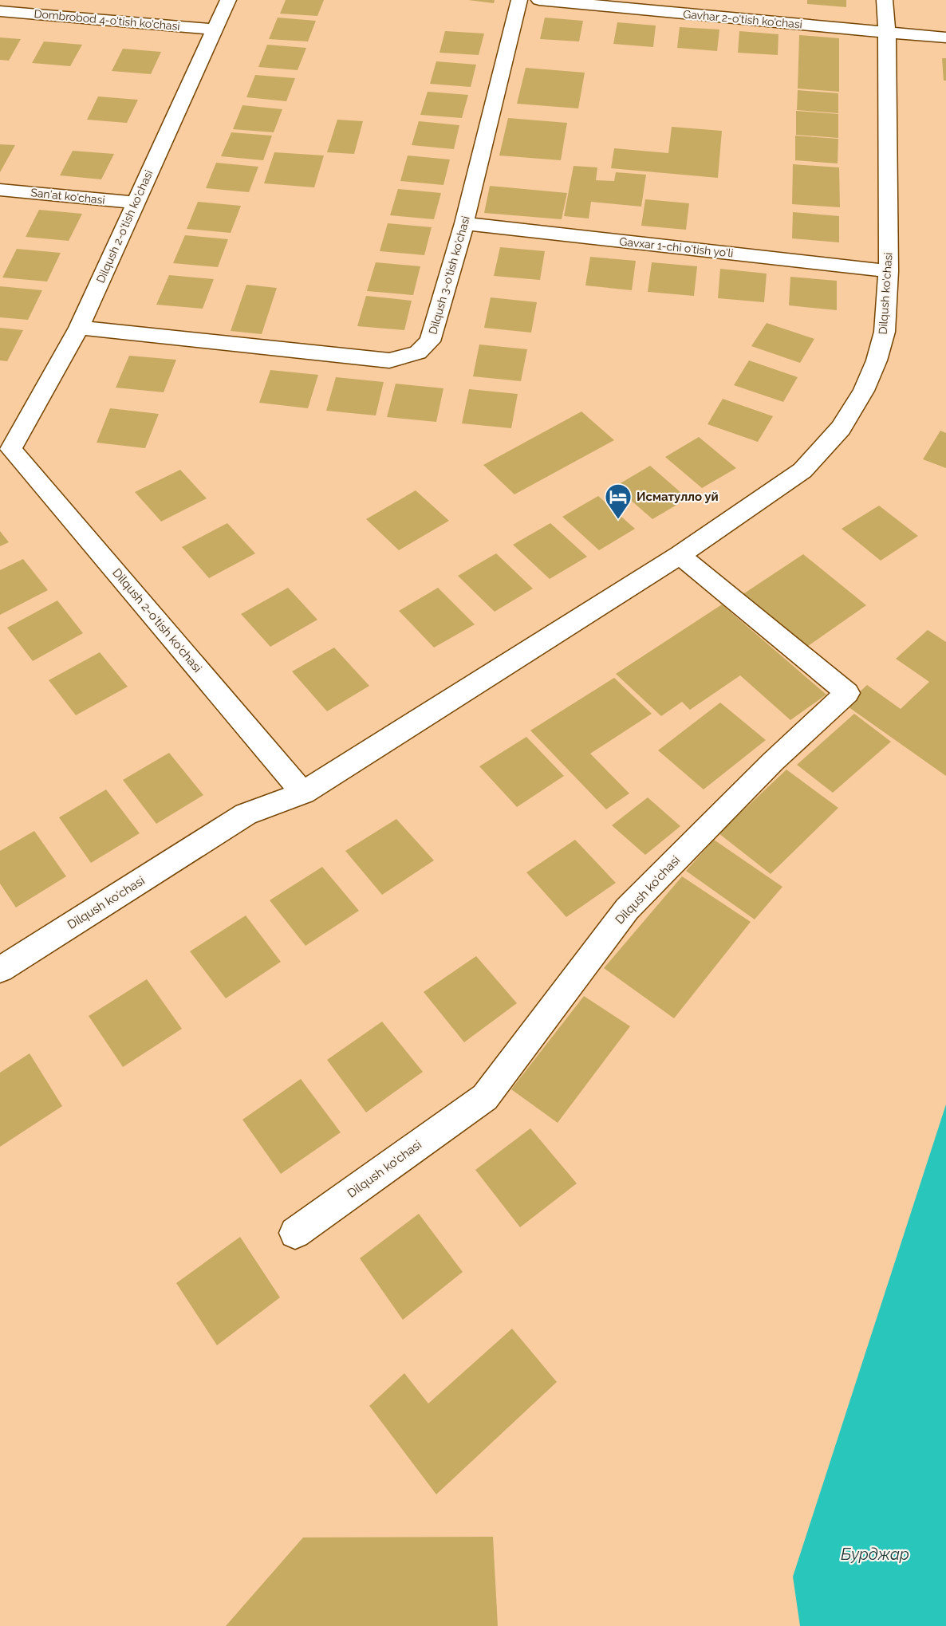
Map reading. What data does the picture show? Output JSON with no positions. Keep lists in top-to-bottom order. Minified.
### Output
{"streets":{"street":["Gavhar 2-o'tish ko'chasi","Dombrobod 4-o'tish ko'chasi","San'at ko'chasi","Dilqush 2-o'tish ko'chasi","Gavxar 1-chi o'tish yo'li","Dilqush 3-o'tish ko'chasi","Dilqush ko'chasi"]},"crossings":[["Gavhar 2-o'tish ko'chasi","Dilqush ko'chasi"],["Dombrobod 4-o'tish ko'chasi","Dilqush 2-o'tish ko'chasi"],["San'at ko'chasi","Dilqush 2-o'tish ko'chasi"],["Dilqush 2-o'tish ko'chasi","Dilqush 3-o'tish ko'chasi"],["Dilqush 2-o'tish ko'chasi","Dilqush ko'chasi"],["Gavxar 1-chi o'tish yo'li","Dilqush 3-o'tish ko'chasi"],["Gavxar 1-chi o'tish yo'li","Dilqush ko'chasi"]],"water":["Бурджар"],"places":{"hotel":["Исматулло уй"]}}
